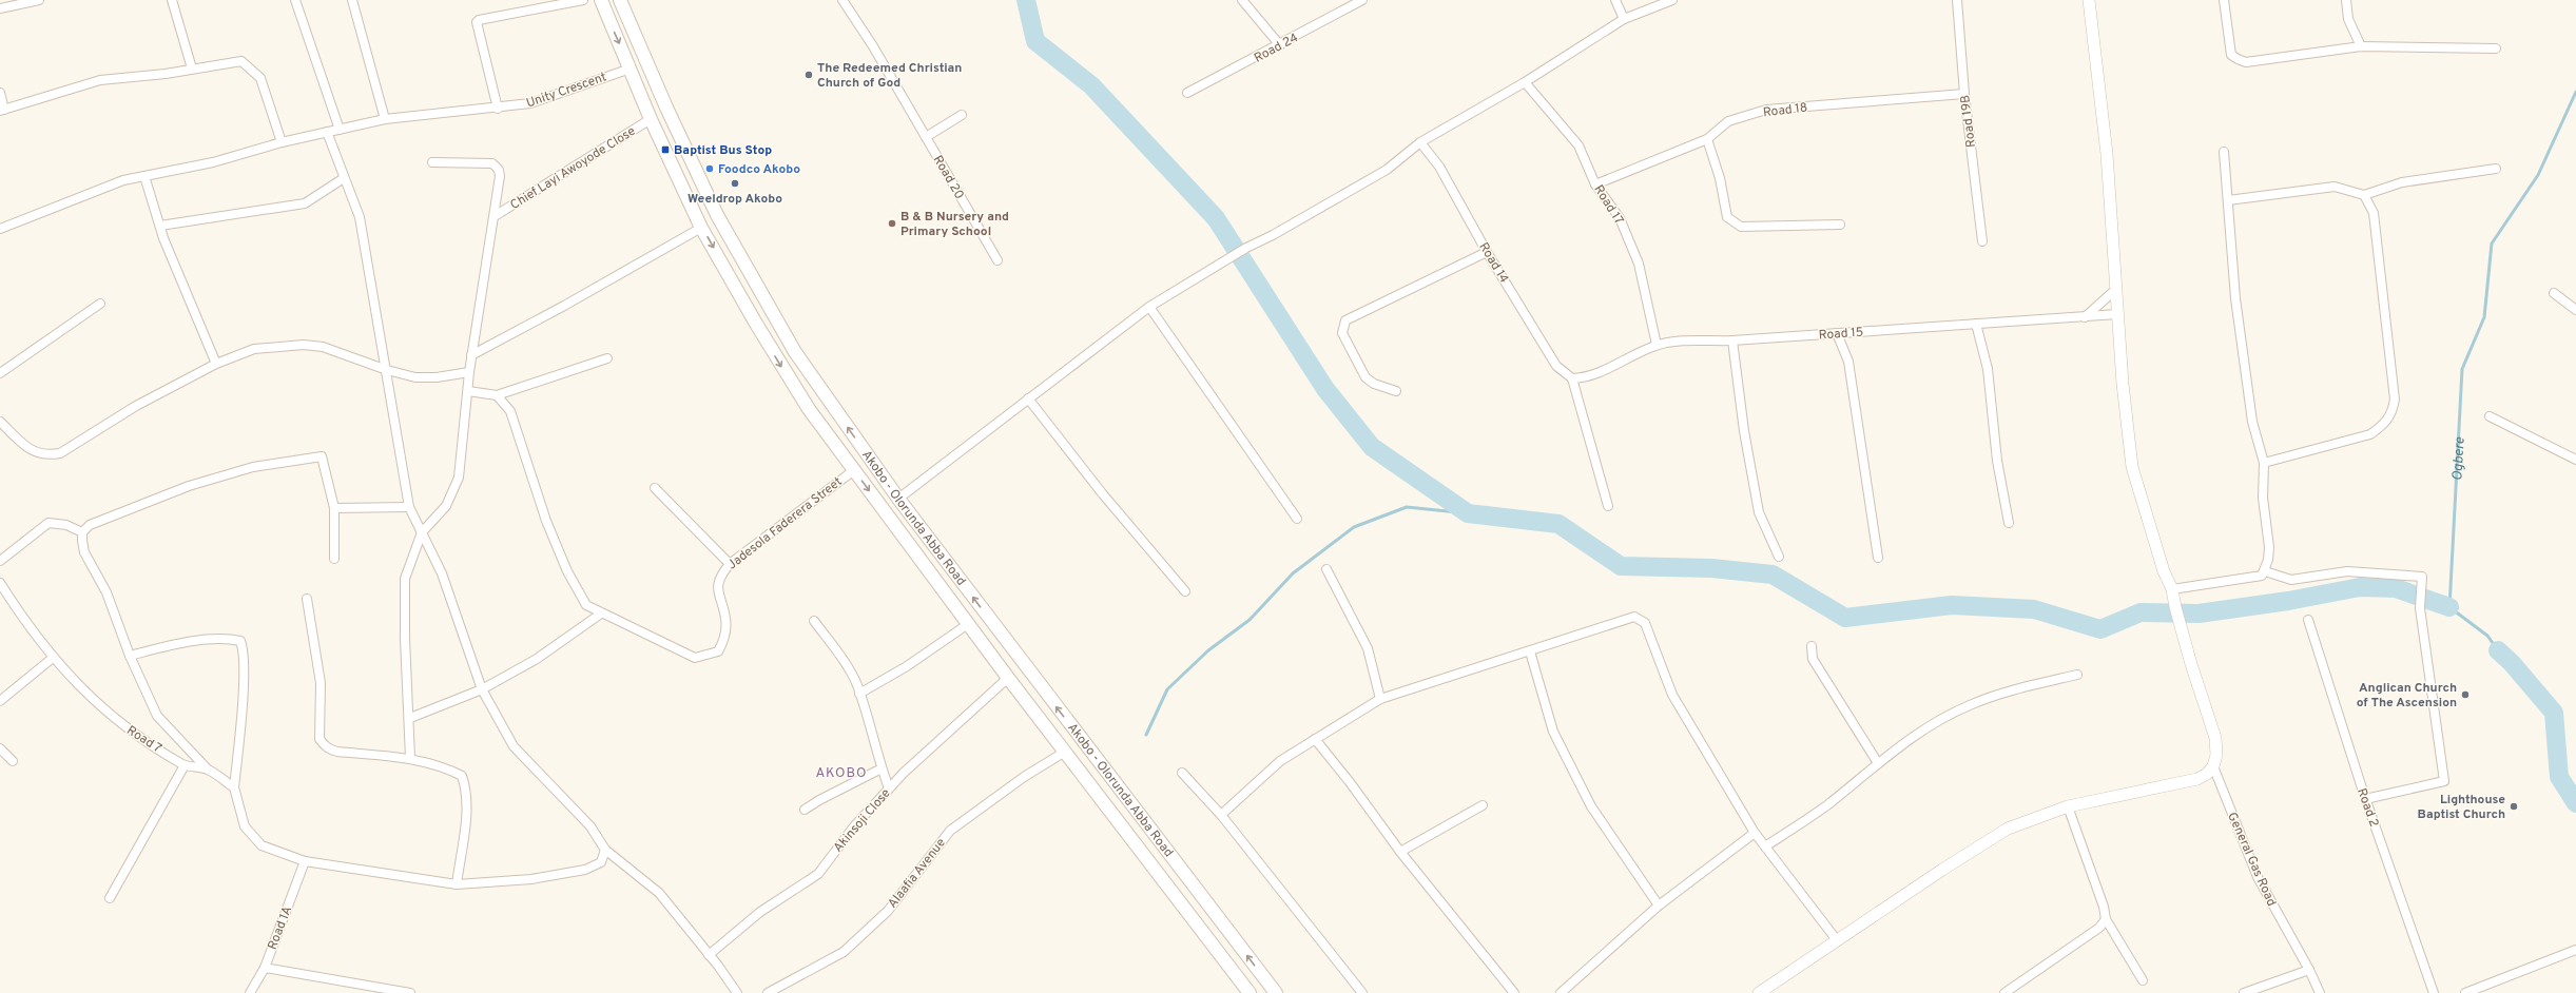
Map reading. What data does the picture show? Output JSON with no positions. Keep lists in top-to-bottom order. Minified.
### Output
{"streets":{"main road":["Akobo - Olorunda Abba Road"],"street":["Road 24","Unity Crescent","Road 18","Road 19B","Chief Layi Awoyode Close","Road 20","Road 17","Road 14","Road 15","Jadesola Faderera Street","Road 7","Road 2","Akinsoji Close","General Gas Road","Alaafia Avenue","Road 1A"]},"crossings":[["Unity Crescent","Akobo - Olorunda Abba Road"],["Road 18","Road 19B"],["Road 18","Road 17"],["Chief Layi Awoyode Close","Akobo - Olorunda Abba Road"],["Road 17","Road 15"],["Road 14","Road 15"],["Akobo - Olorunda Abba Road","Jadesola Faderera Street"],["Akobo - Olorunda Abba Road","Akinsoji Close"],["Akobo - Olorunda Abba Road","Alaafia Avenue"]],"districts":["AKOBO"],"water":["Ogbere"],"places":{"other":["The Redeemed Christian Church of God","Foodco Akobo","Weeldrop Akobo","B & B Nursery and Primary School","Anglican Church of The Ascension","Lighthouse Baptist Church"],"transit":["Baptist Bus Stop"]}}
